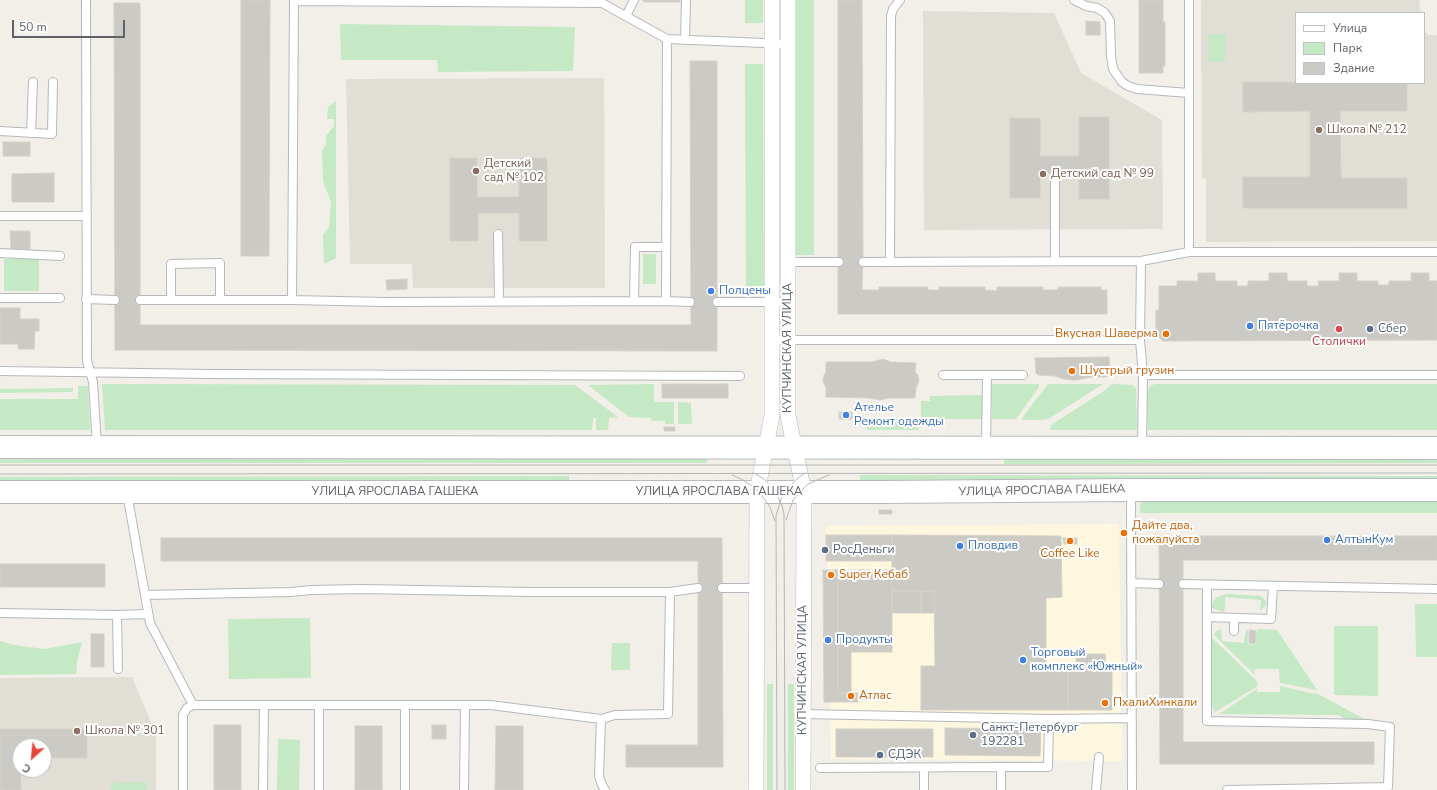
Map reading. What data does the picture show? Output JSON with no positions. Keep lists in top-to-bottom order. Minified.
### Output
{"streets":{"street":["КУПЧИНСКАЯ УЛИЦА","УЛИЦА ЯРОСЛАВА ГАШЕКА"]},"crossings":[["КУПЧИНСКАЯ УЛИЦА","УЛИЦА ЯРОСЛАВА ГАШЕКА"]],"places":["Школа № 212","Детский сад № 102","Детский сад № 99","Полцены","Пятёрочка","Столички","Сбер","Вкусная Шаверма","Шустрый грузин","Ателье Ремонт одежды","Дайте два, пожалуйста","АлтынКум","Coffee Like","Пловдив","РосДеньги","Super Кебаб","Продукты","Торговый комплекс «Южный»","Атлас","ПхалиХинкали","Школа № 301","Санкт-Петербург 192281","СДЭК"],"legend":["Улица","Парк","Здание"],"scale_bar":"50 m","north":"bottom left"}
